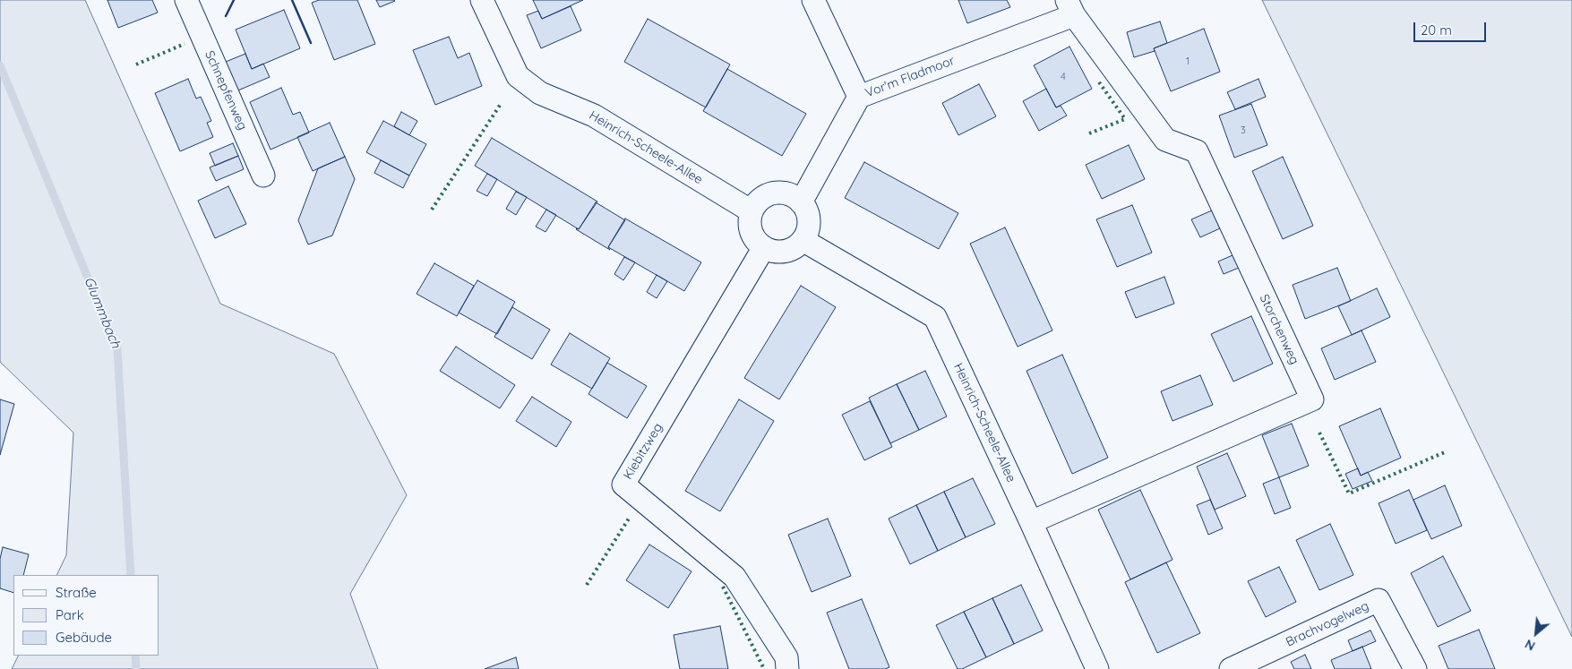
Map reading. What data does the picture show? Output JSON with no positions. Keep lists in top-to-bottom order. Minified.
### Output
{"streets":{"street":["Vor'm Fladmoor","Schnepfenweg","Heinrich-Scheele-Allee","Storchenweg","Kiebitzweg","Brachvogelweg"]},"crossings":[["Vor'm Fladmoor","Heinrich-Scheele-Allee"],["Vor'm Fladmoor","Storchenweg"],["Vor'm Fladmoor","Kiebitzweg"],["Heinrich-Scheele-Allee","Storchenweg"],["Heinrich-Scheele-Allee","Kiebitzweg"]],"water":["Glummbach"],"house_numbers":["1","4","3"],"legend":["Straße","Park","Gebäude"],"scale_bar":"20 m","north":"bottom left"}
